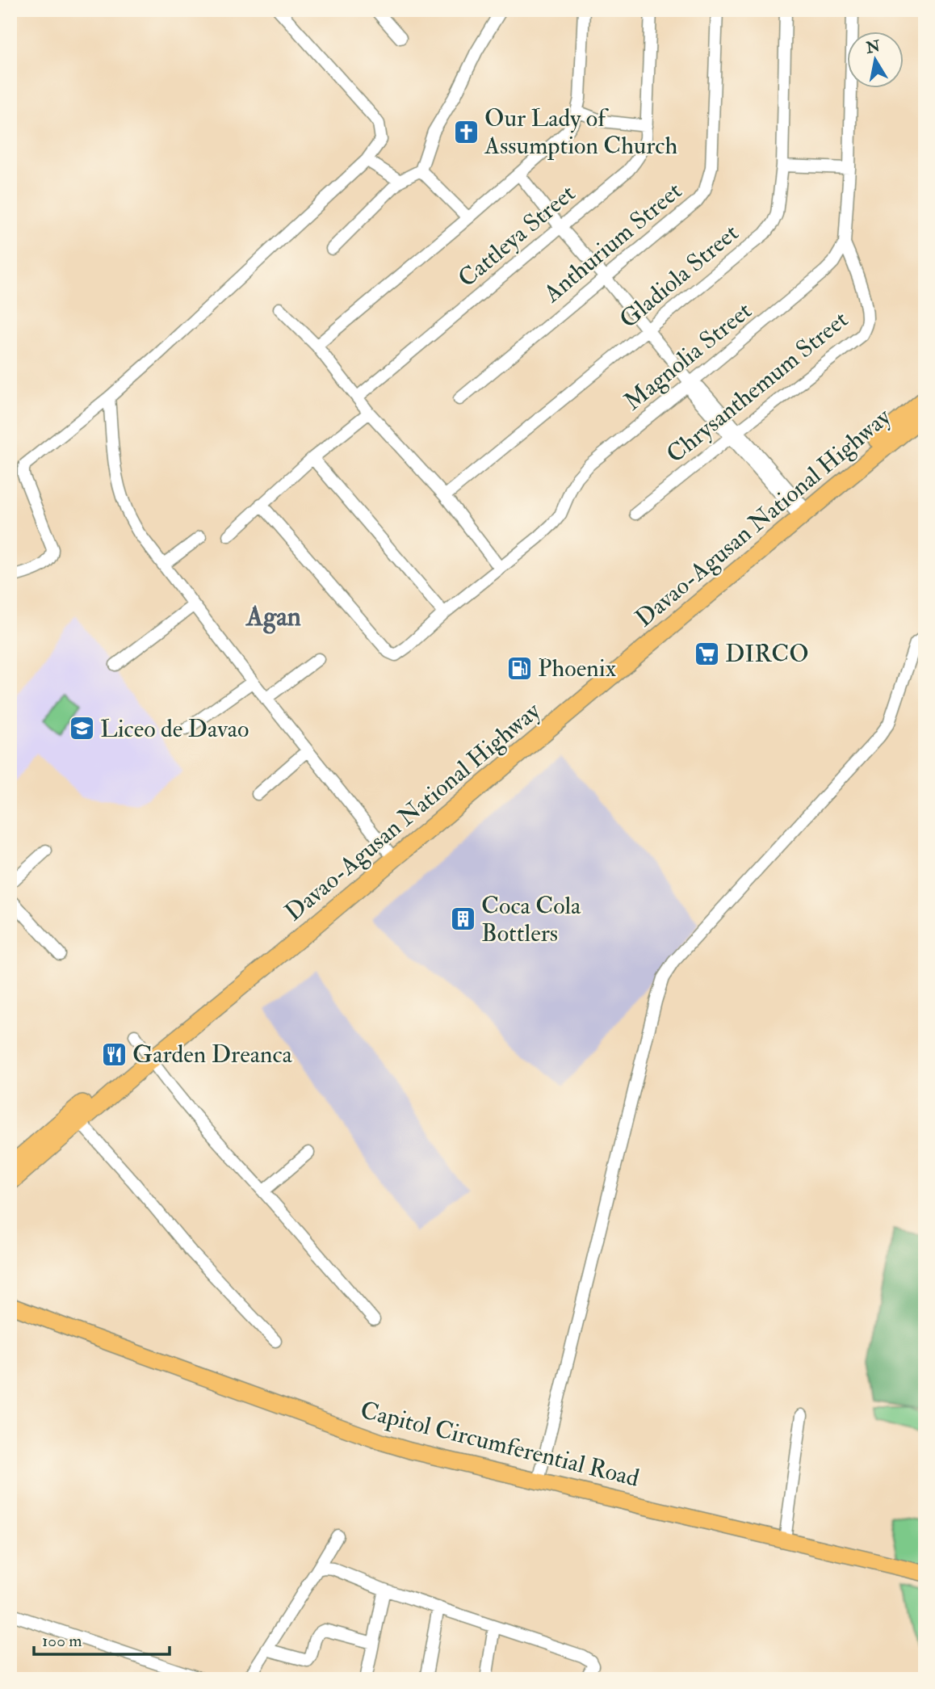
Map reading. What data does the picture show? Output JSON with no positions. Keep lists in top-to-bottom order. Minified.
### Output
{"streets":{"highway":["Davao-Agusan National Highway"],"main road":["Capitol Circumferential Road"],"street":["Cattleya Street","Anthurium Street","Gladiola Street","Magnolia Street","Chrysanthemum Street"]},"crossings":[["Magnolia Street","Chrysanthemum Street"]],"districts":["Agan"],"places":{"church":["Our Lady of Assumption Church"],"supermarket":["DIRCO"],"fuel station":["Phoenix"],"school or university":["Liceo de Davao"],"building":["Coca Cola Bottlers"],"restaurant":["Garden Dreanca"]},"scale_bar":"100 m","north":"top"}
